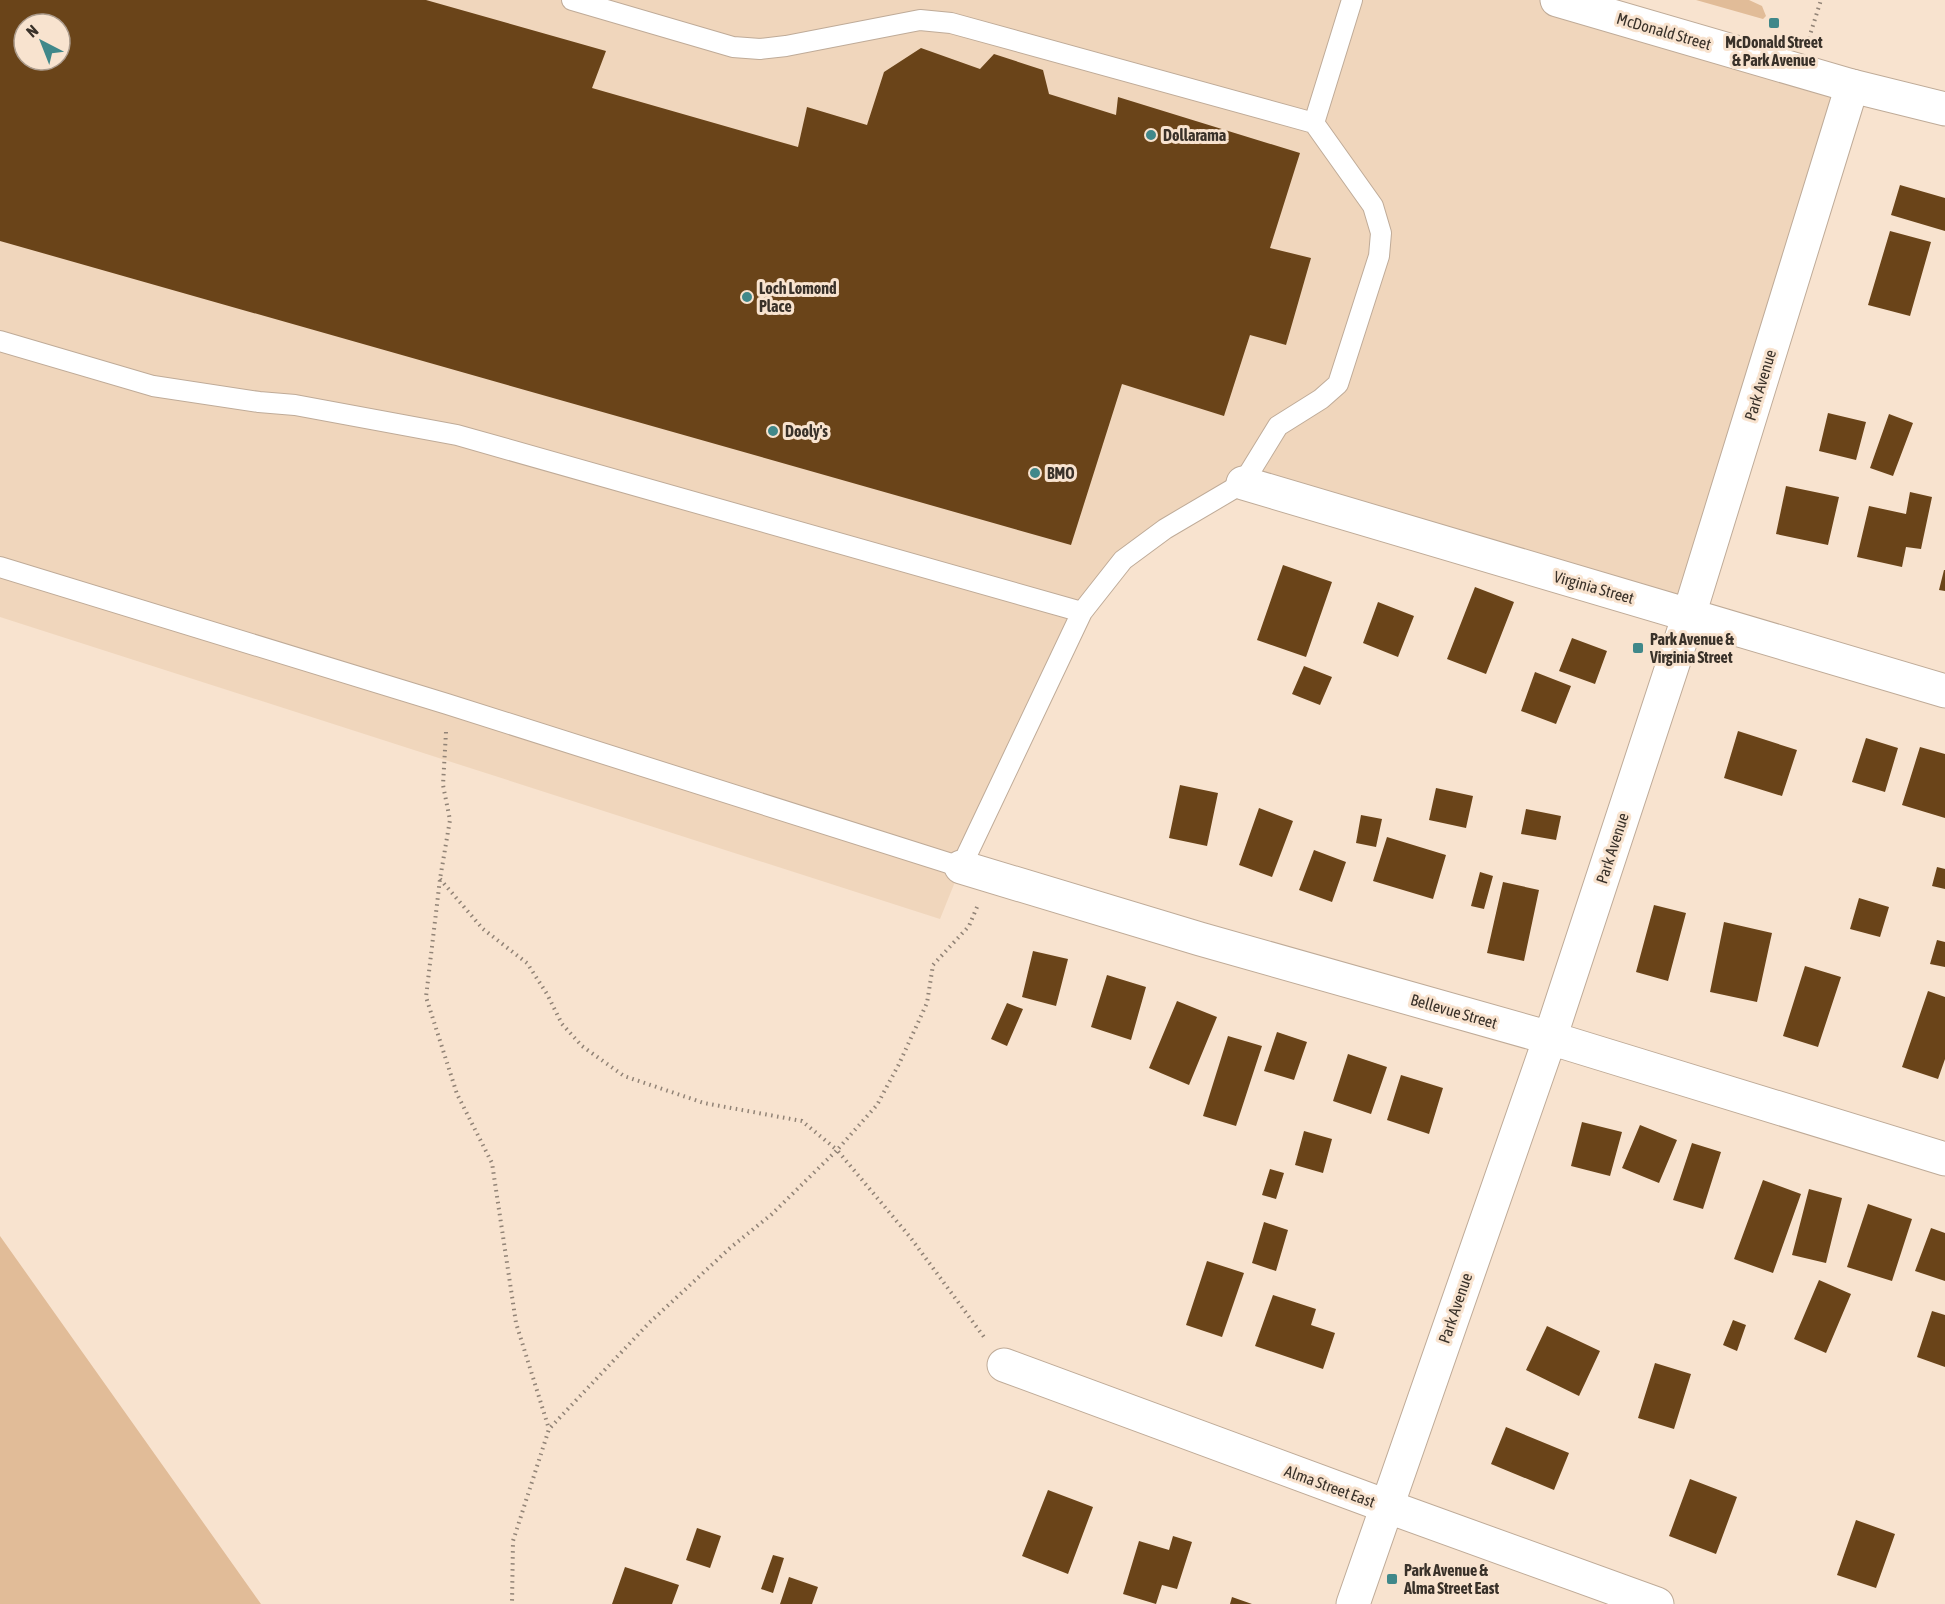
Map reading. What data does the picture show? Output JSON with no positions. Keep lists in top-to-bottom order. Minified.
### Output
{"streets":{"street":["McDonald Street","Park Avenue","Virginia Street","Bellevue Street","Alma Street East"]},"crossings":[["McDonald Street","Park Avenue"],["Park Avenue","Virginia Street"],["Park Avenue","Bellevue Street"],["Park Avenue","Alma Street East"]],"places":{"transit":["McDonald Street & Park Avenue","Park Avenue & Virginia Street","Park Avenue & Alma Street East"],"other":["Dollarama","Loch Lomond Place","Dooly's","BMO"]},"north":"top left"}
